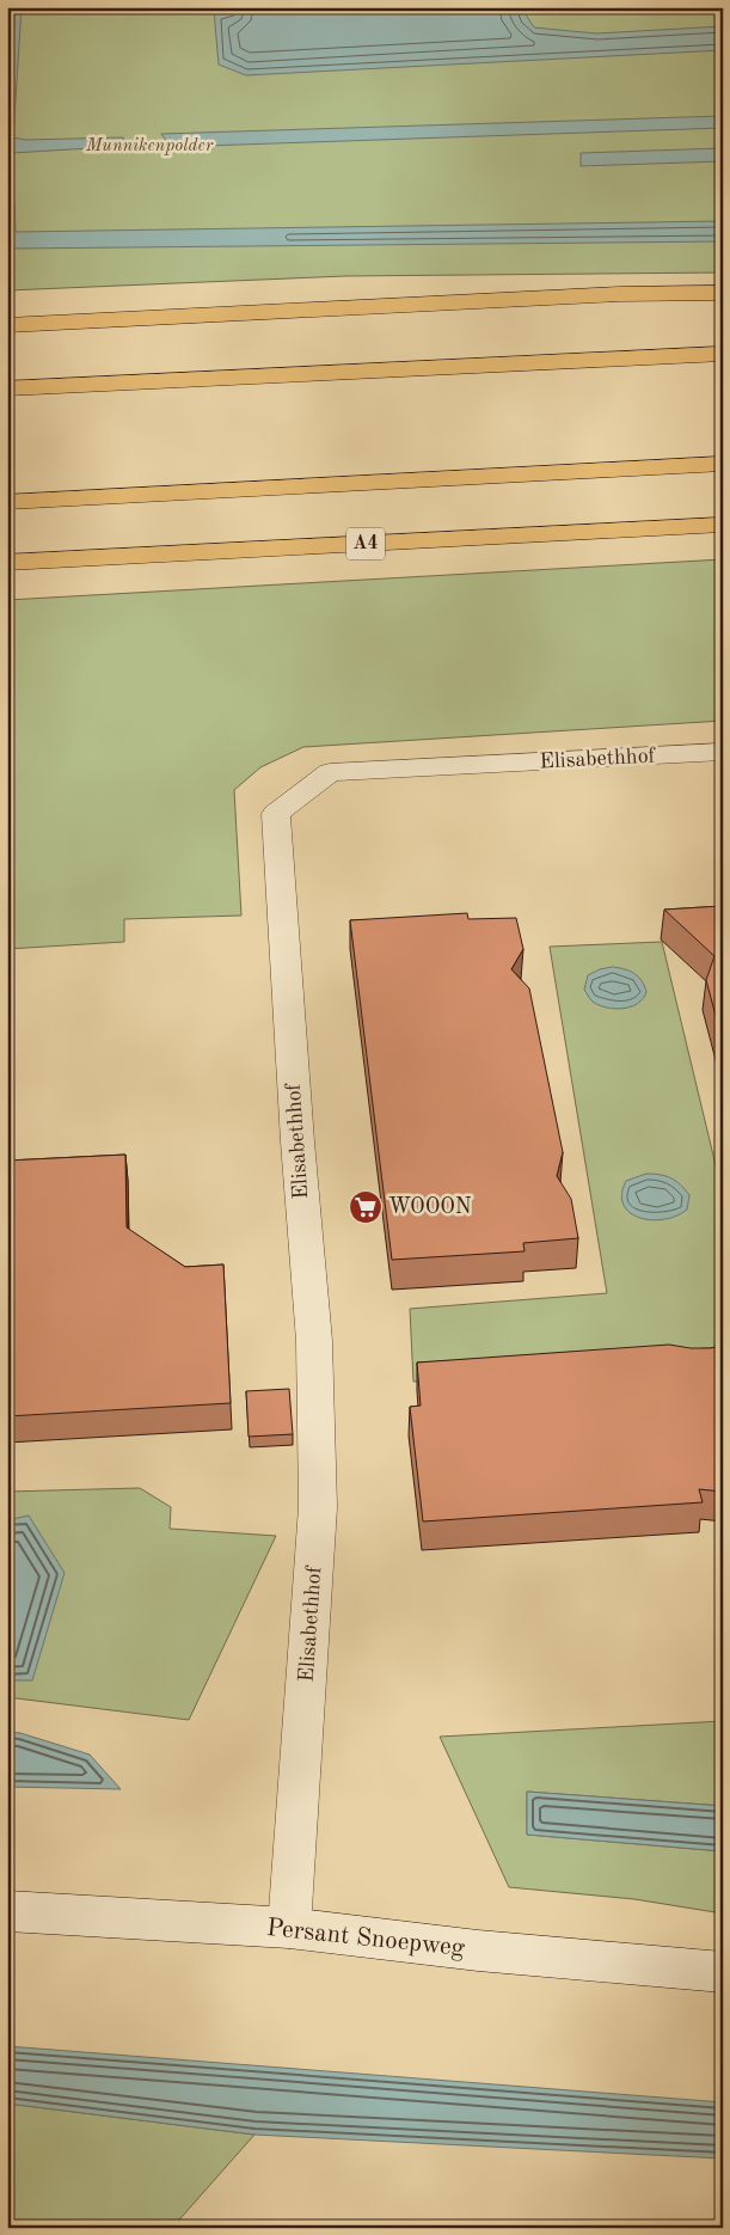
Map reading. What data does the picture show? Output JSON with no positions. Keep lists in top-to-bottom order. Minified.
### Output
{"streets":{"highway":["A4"],"street":["Elisabethhof","Persant Snoepweg"]},"crossings":[["Elisabethhof","Persant Snoepweg"]],"parks":["Munnikenpolder"],"places":{"supermarket":["WOOON"]}}
